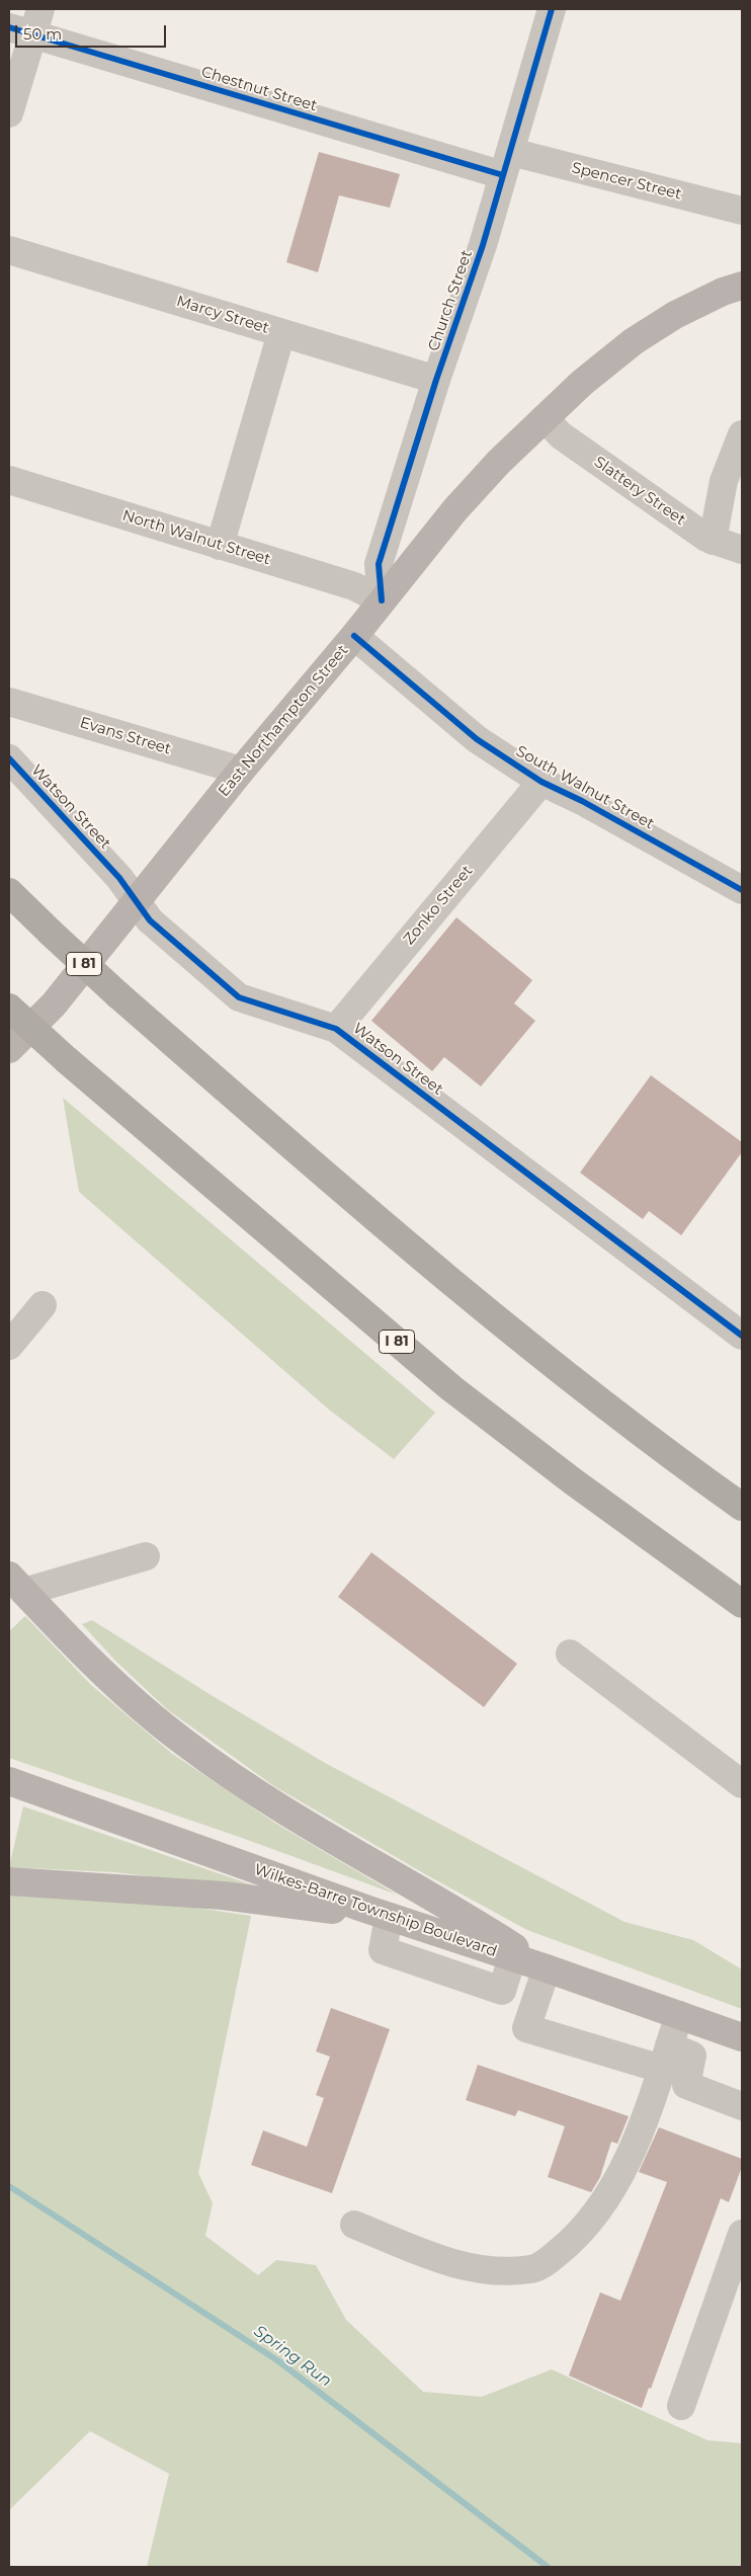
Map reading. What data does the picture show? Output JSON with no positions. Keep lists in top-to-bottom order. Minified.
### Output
{"streets":{"highway":["I 81"],"main road":["East Northampton Street","Wilkes-Barre Township Boulevard"],"street":["Chestnut Street","Spencer Street","Church Street","Marcy Street","Slattery Street","North Walnut Street","Evans Street","South Walnut Street","Watson Street","Zonko Street"]},"crossings":[["Chestnut Street","Spencer Street"],["Chestnut Street","Church Street"],["Spencer Street","Church Street"],["Church Street","Marcy Street"],["Church Street","North Walnut Street"],["Church Street","East Northampton Street"],["Slattery Street","East Northampton Street"],["North Walnut Street","East Northampton Street"],["East Northampton Street","Evans Street"],["East Northampton Street","South Walnut Street"],["East Northampton Street","Watson Street"],["South Walnut Street","Zonko Street"],["Watson Street","Zonko Street"]],"water":["Spring Run"],"scale_bar":"50 m"}
